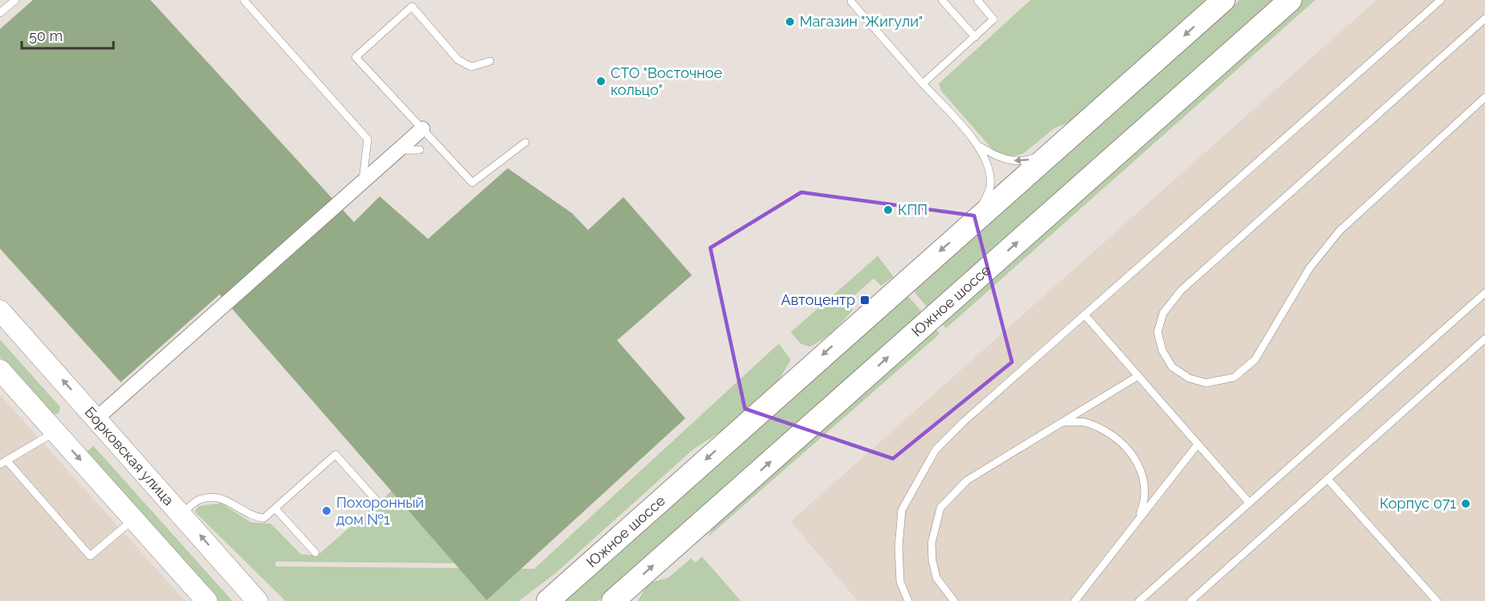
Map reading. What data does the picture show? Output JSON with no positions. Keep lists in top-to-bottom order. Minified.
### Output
{"streets":{"main road":["Южное шоссе","Борковская улица"]},"places":{"other":["Магазин \"Жигули\"","СТО \"Восточное кольцо\"","КПП","Корпус 071","Похоронный дом №1"],"transit":["Автоцентр"]},"scale_bar":"50 m"}
